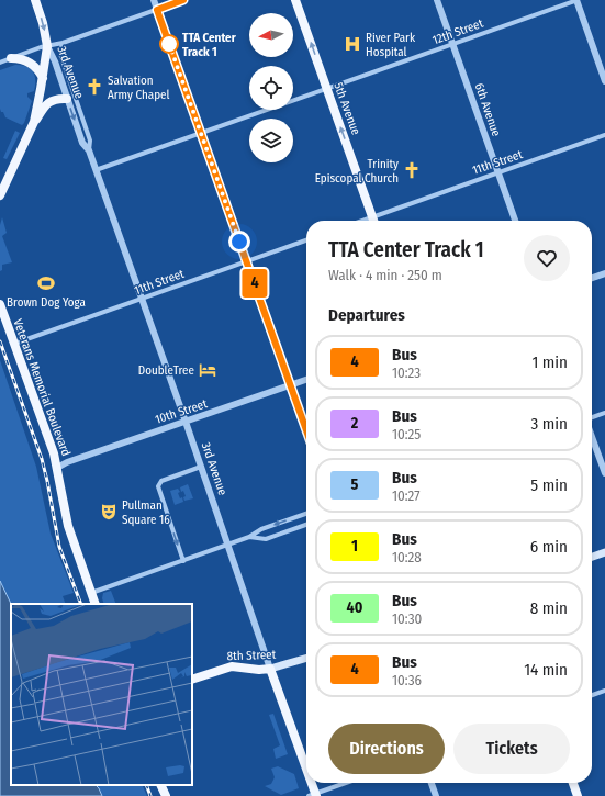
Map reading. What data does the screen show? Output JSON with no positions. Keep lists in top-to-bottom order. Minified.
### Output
{"streets":{"main road":["3rd Avenue","5th Avenue","Veterans Memorial Boulevard","8th Street"],"street":["12th Street","6th Avenue","11th Street","10th Street"]},"crossings":[["12th Street","3rd Avenue"],["12th Street","5th Avenue"],["12th Street","6th Avenue"],["3rd Avenue","11th Street"],["3rd Avenue","10th Street"],["3rd Avenue","8th Street"],["5th Avenue","11th Street"],["6th Avenue","11th Street"],["11th Street","Veterans Memorial Boulevard"],["Veterans Memorial Boulevard","10th Street"]],"one_way":["5th Avenue"],"places":{"other":["TTA Center Track 1"],"hospital":["River Park Hospital"],"church":["Salvation Army Chapel","Trinity Episcopal Church"],"sports":["Brown Dog Yoga"],"hotel":["DoubleTree"],"theatre":["Pullman Square 16"]},"lines":["bus line 4"],"north":"left","page":{"on_map":"4","heading":[["TTA Center Track 1","Walk · 4 min · 250 m"],"Departures"],"list":[{"mark":"4","name":"Bus","note":"10:23","value":"1 min"},{"mark":"2","name":"Bus","note":"10:25","value":"3 min"},{"mark":"5","name":"Bus","note":"10:27","value":"5 min"},{"mark":"1","name":"Bus","note":"10:28","value":"6 min"},{"mark":"40","name":"Bus","note":"10:30","value":"8 min"},{"mark":"4","name":"Bus","note":"10:36","value":"14 min"}],"buttons":["Directions","Tickets"]}}
